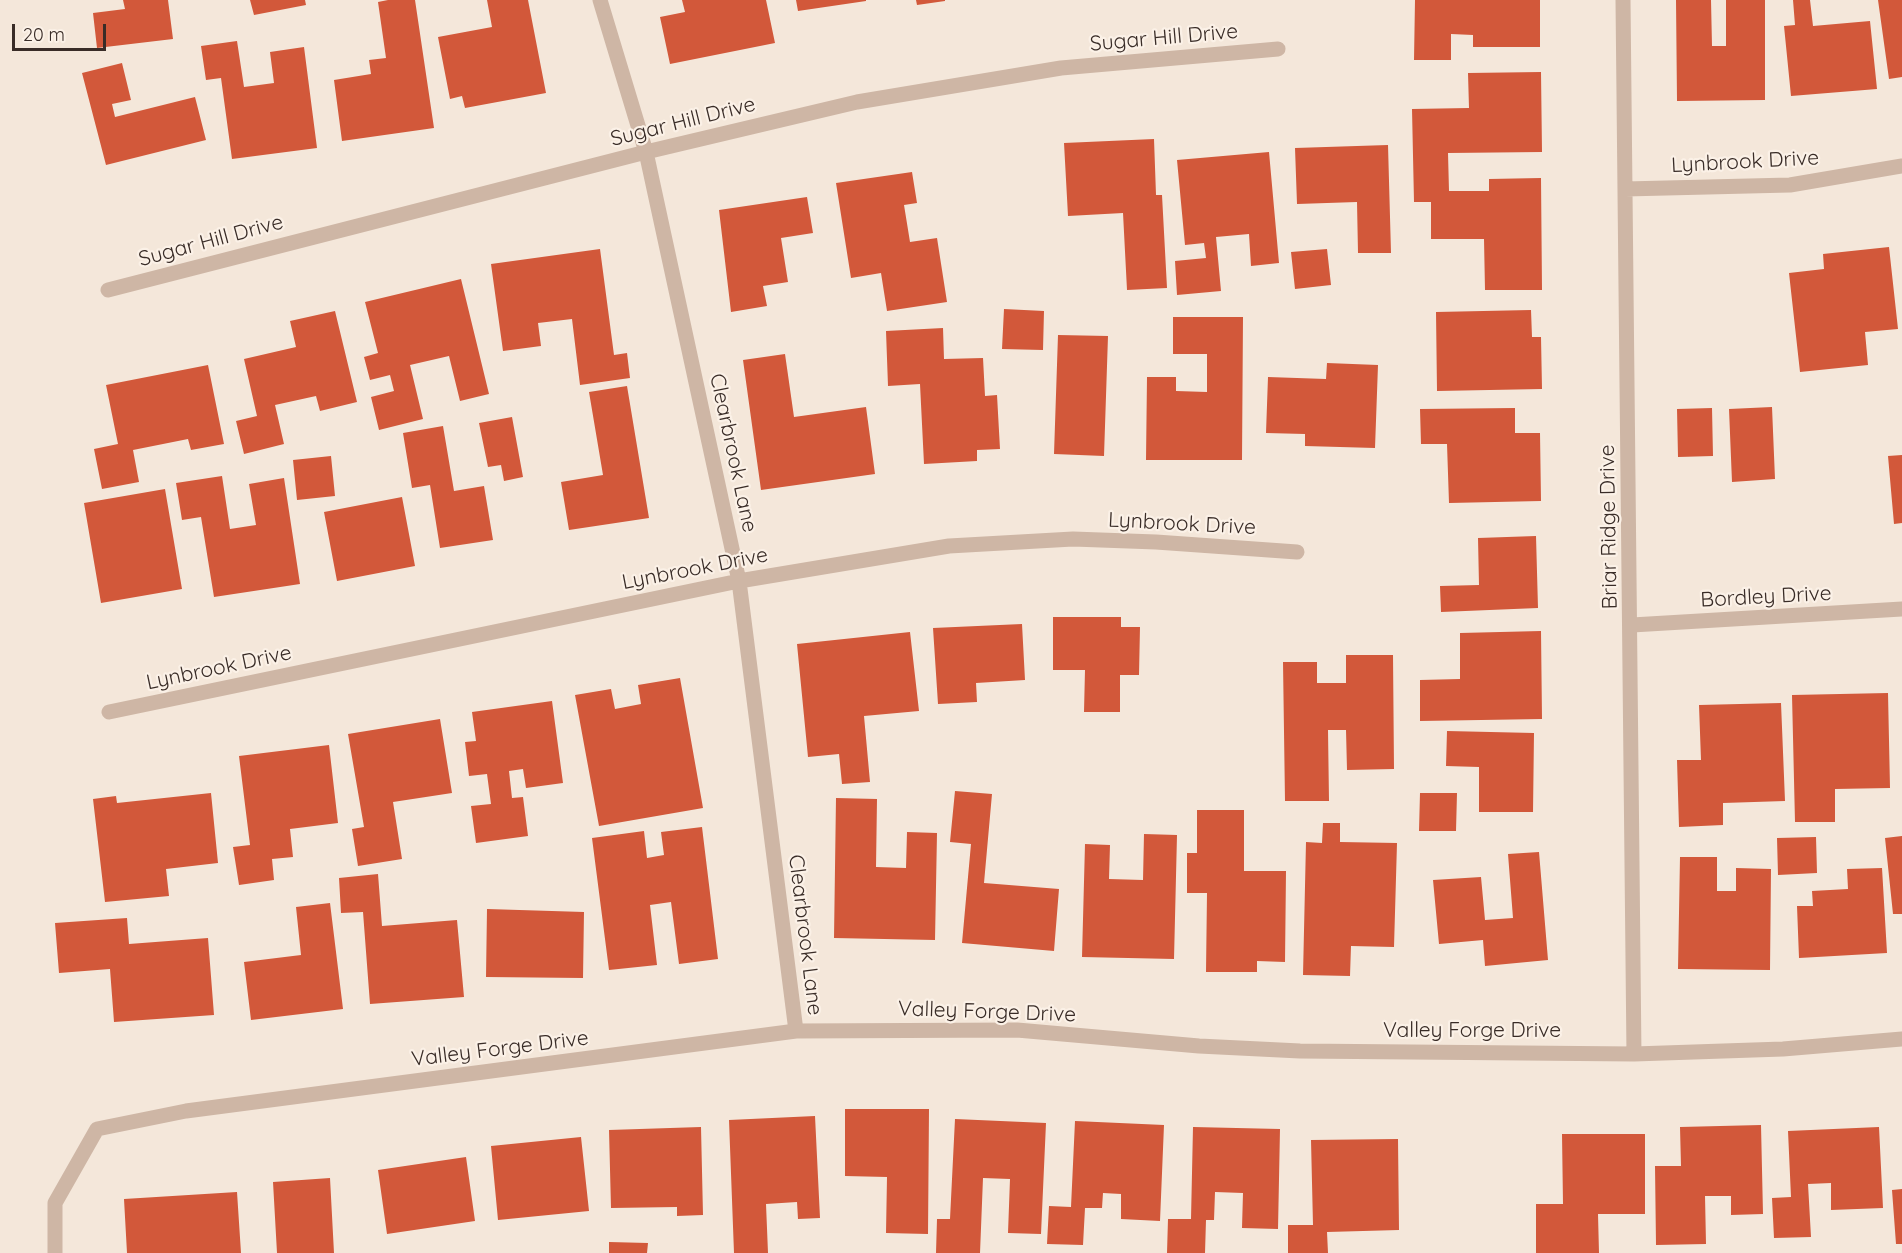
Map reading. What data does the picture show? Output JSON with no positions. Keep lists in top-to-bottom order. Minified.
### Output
{"streets":{"street":["Sugar Hill Drive","Lynbrook Drive","Clearbrook Lane","Briar Ridge Drive","Bordley Drive","Valley Forge Drive"]},"crossings":[["Sugar Hill Drive","Clearbrook Lane"],["Lynbrook Drive","Clearbrook Lane"],["Lynbrook Drive","Briar Ridge Drive"],["Clearbrook Lane","Valley Forge Drive"],["Briar Ridge Drive","Bordley Drive"],["Briar Ridge Drive","Valley Forge Drive"]],"scale_bar":"20 m"}
